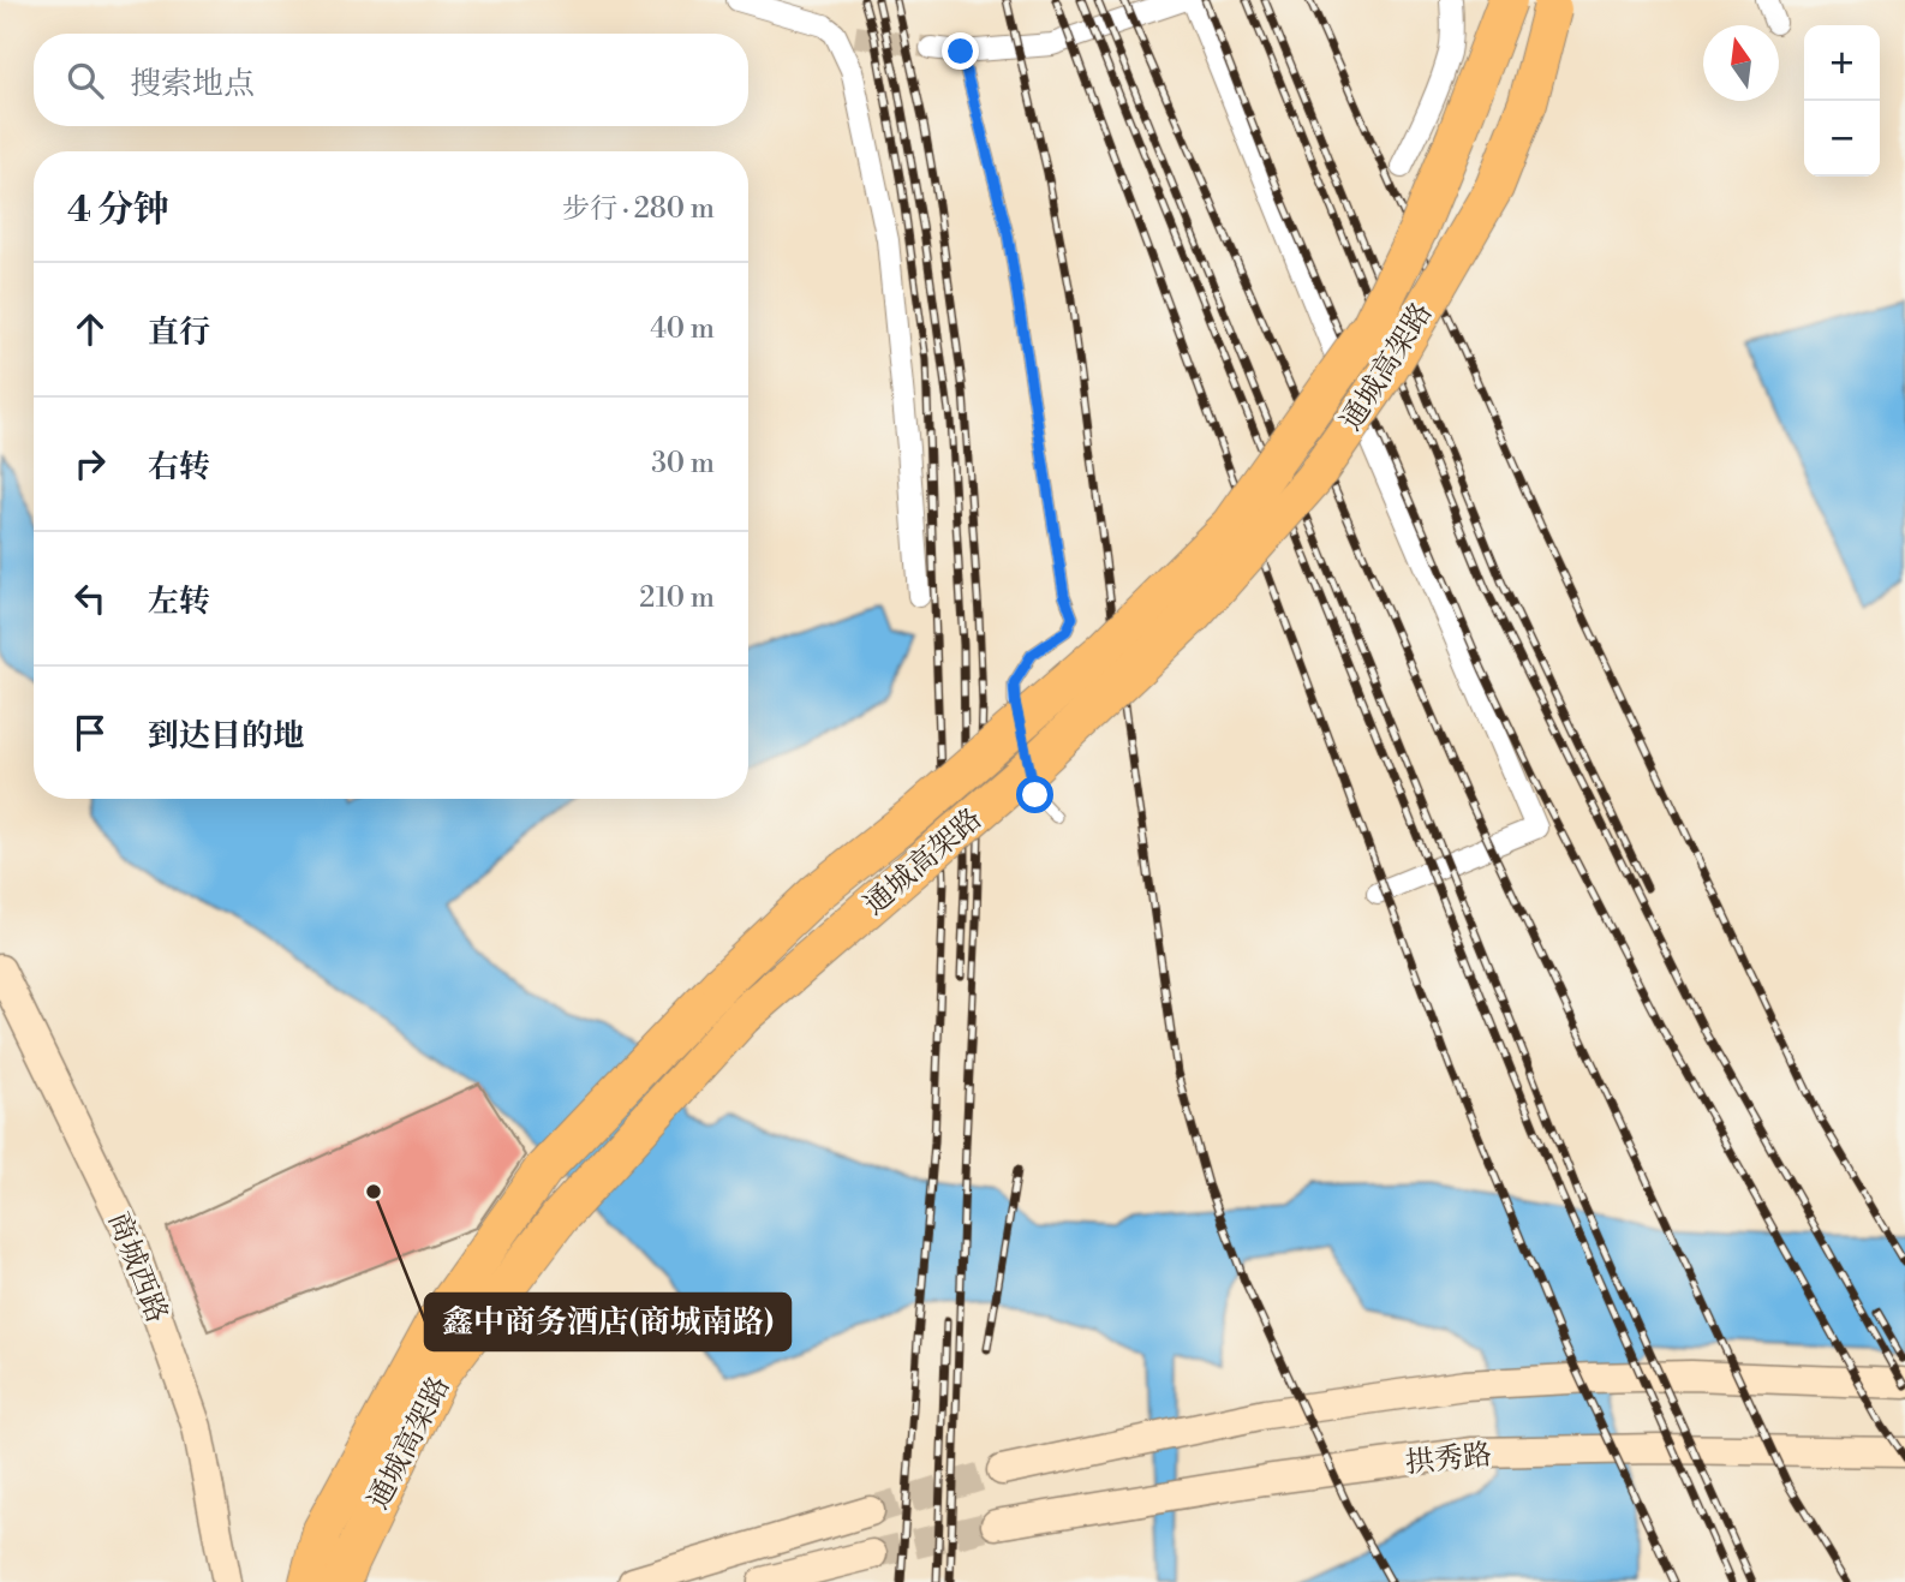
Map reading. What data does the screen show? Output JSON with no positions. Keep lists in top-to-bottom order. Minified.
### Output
{"streets":{"highway":["通城高架路"],"main road":["商城西路","拱秀路"]},"places":["鑫中商务酒店(商城南路)"],"north":"top","page":{"map_buttons":["+","−"],"search":"搜索地点","heading":["4 分钟","步行 · 280 m"],"list":[["直行","40 m"],["右转","30 m"],["左转","210 m"],"到达目的地"]}}
